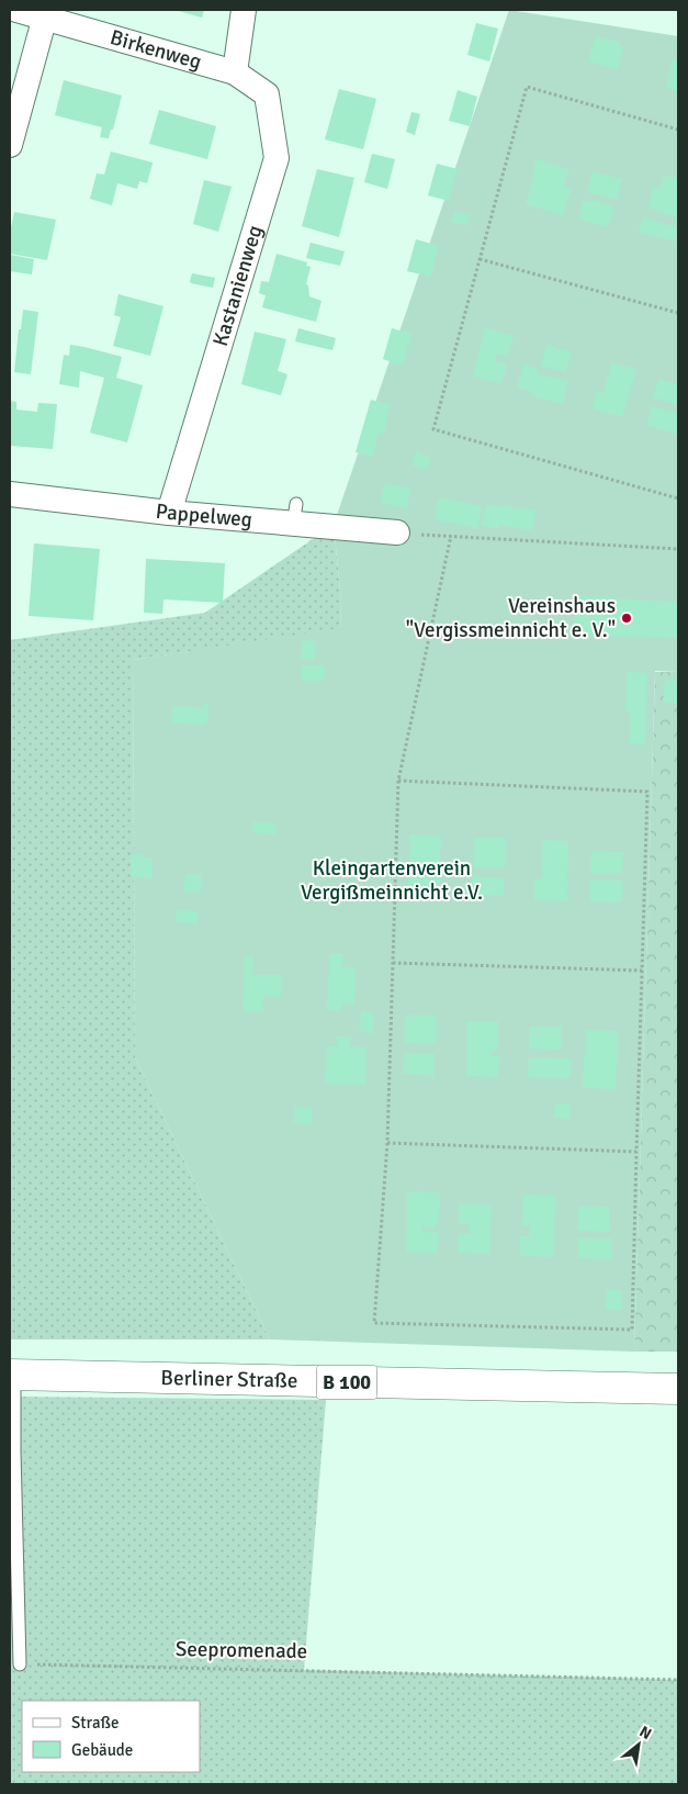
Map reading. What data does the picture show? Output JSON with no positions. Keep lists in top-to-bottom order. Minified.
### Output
{"streets":{"main road":["Berliner Straße","B 100"],"street":["Birkenweg","Kastanienweg","Pappelweg"],"path":["Seepromenade"]},"crossings":[["Birkenweg","Kastanienweg"],["Kastanienweg","Pappelweg"]],"parks":["Kleingartenverein Vergißmeinnicht e.V."],"places":["Vereinshaus \"Vergissmeinnicht e. V.\""],"legend":["Straße","Gebäude"],"north":"top right"}
